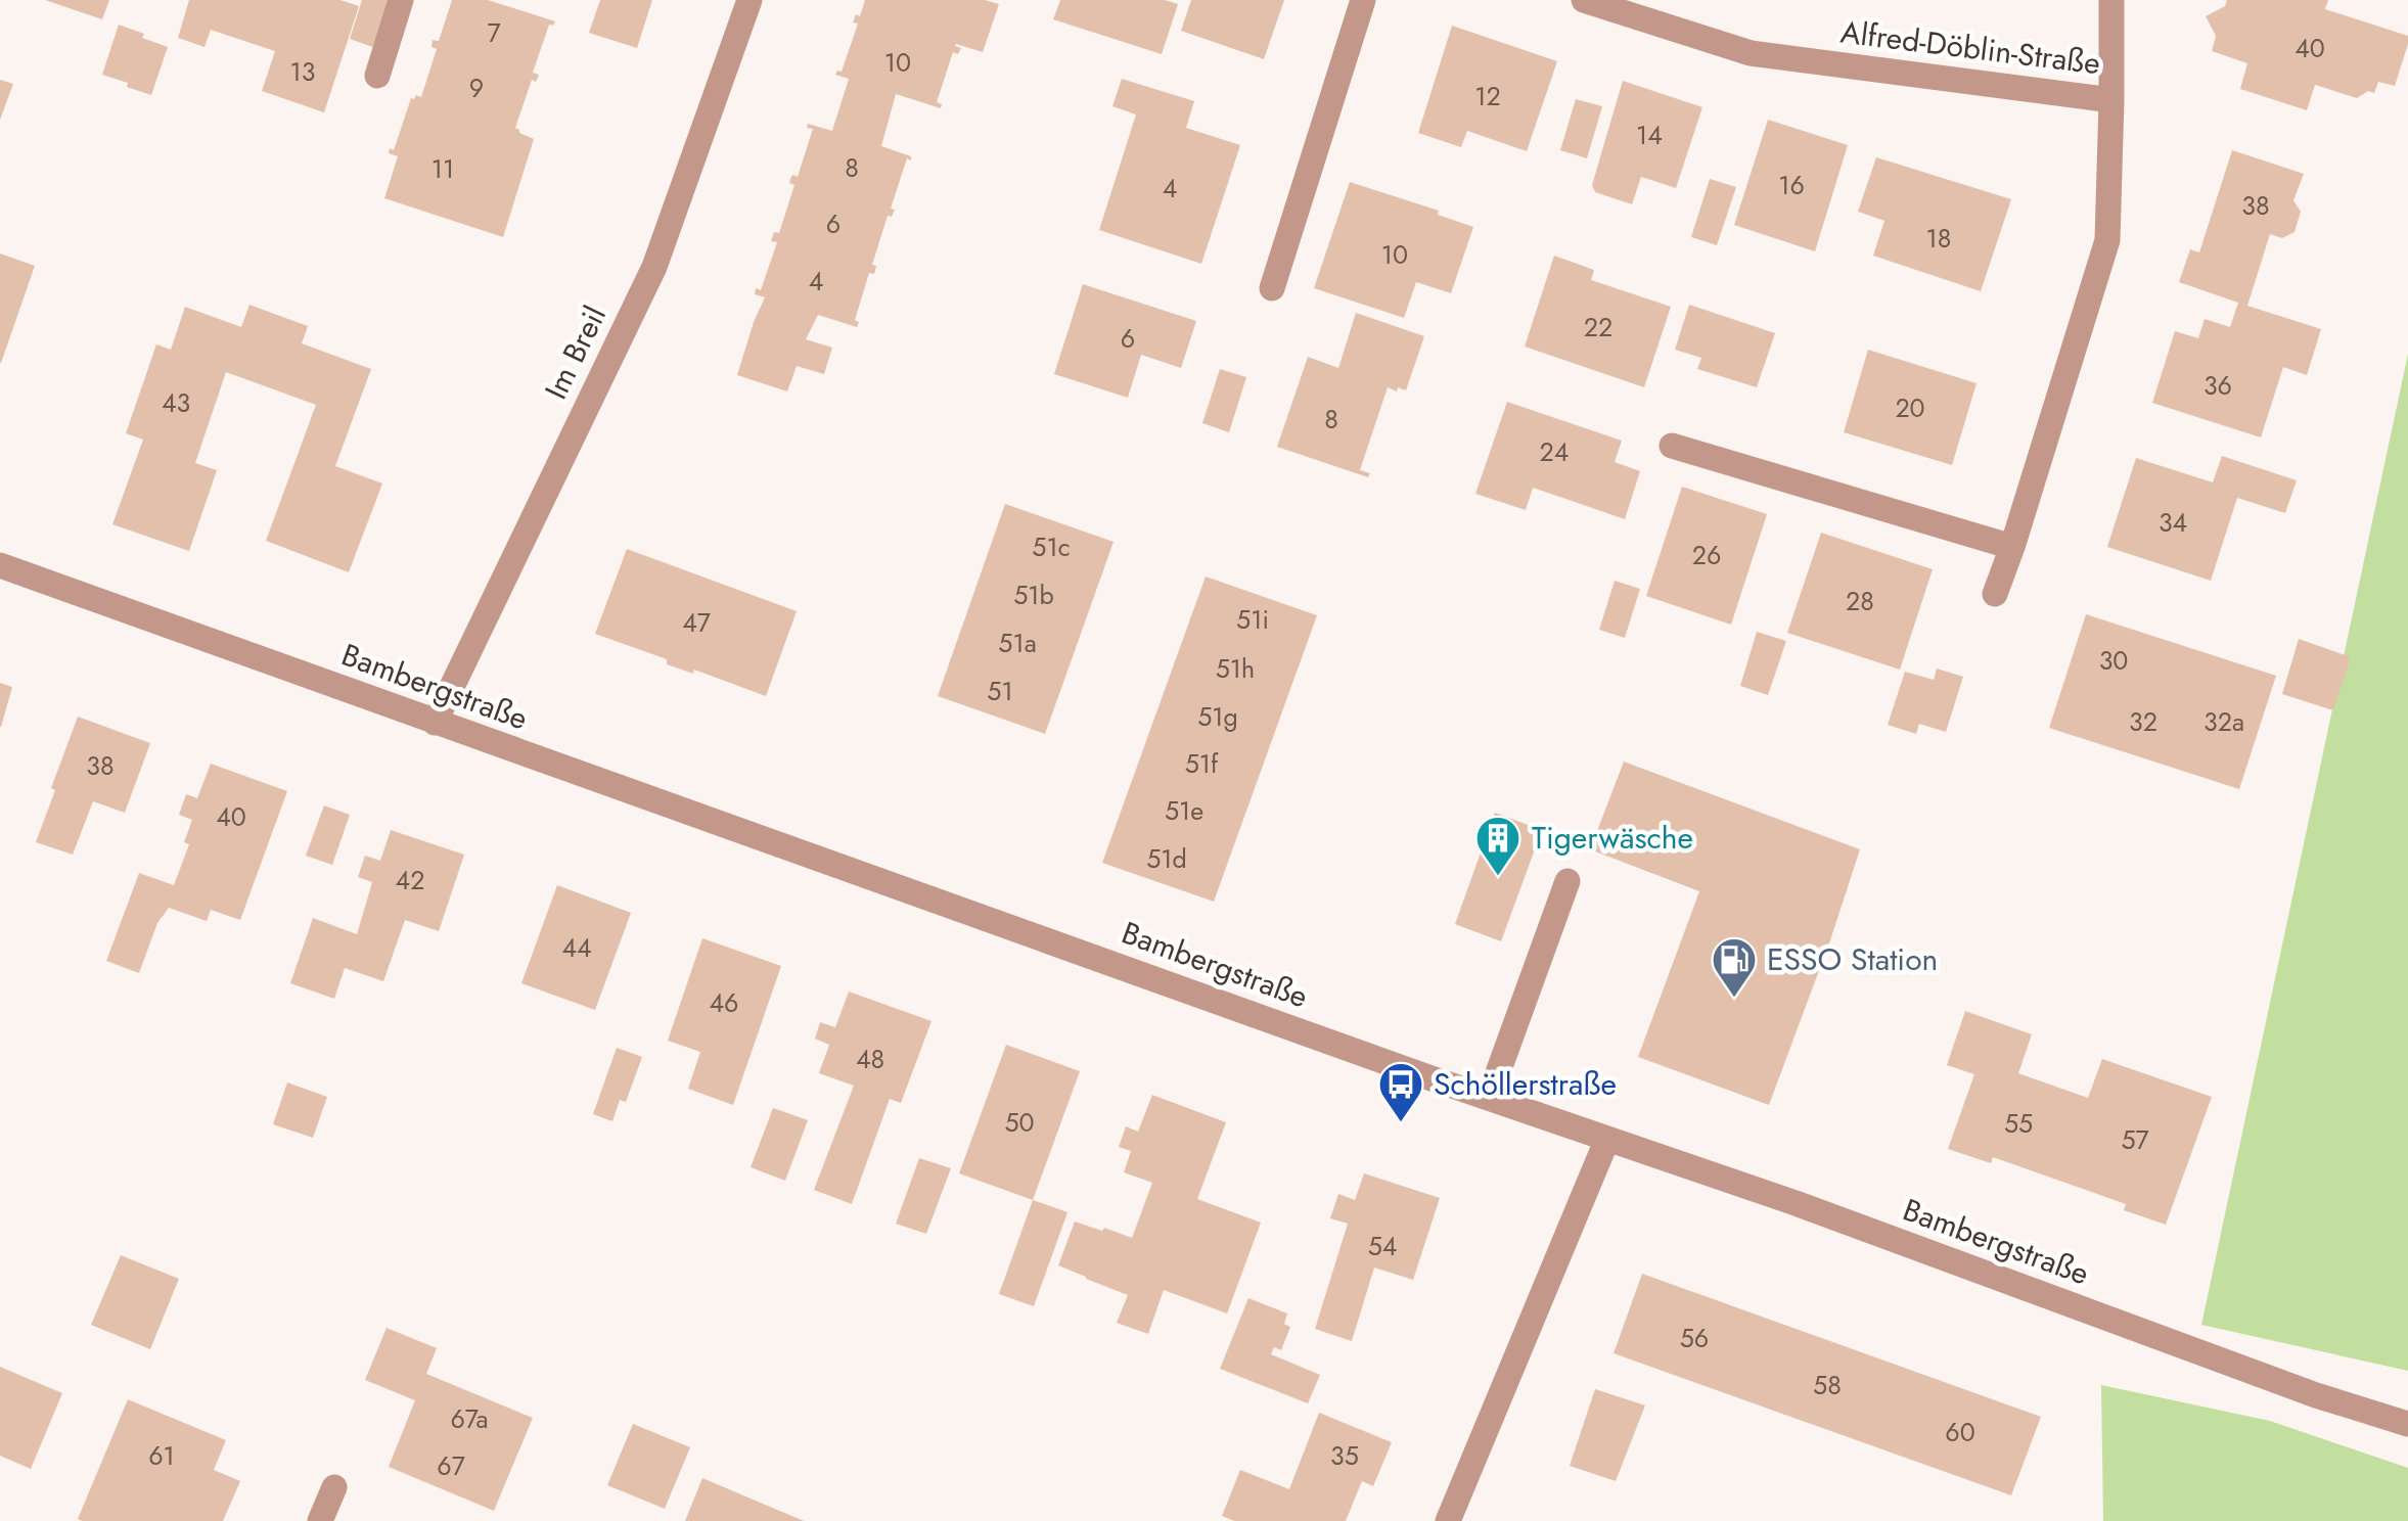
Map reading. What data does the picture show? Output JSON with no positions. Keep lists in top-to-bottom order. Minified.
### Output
{"streets":{"street":["Alfred-Döblin-Straße","Im Breil","Bambergstraße"]},"crossings":[["Im Breil","Bambergstraße"]],"places":{"building":["Tigerwäsche"],"fuel station":["ESSO Station"],"bus stop":["Schöllerstraße"]},"house_numbers":["7","40","10","13","9","12","14","8","11","16","4","38","6","18","10","4","22","6","36","43","20","8","24","34","51c","26","51b","28","51i","47","51a","30","51h","51","51g","32","32a","51f","38","51e","40","51d","42","44","46","48","50","55","57","54","56","58","67a","60","61","35","67"]}
